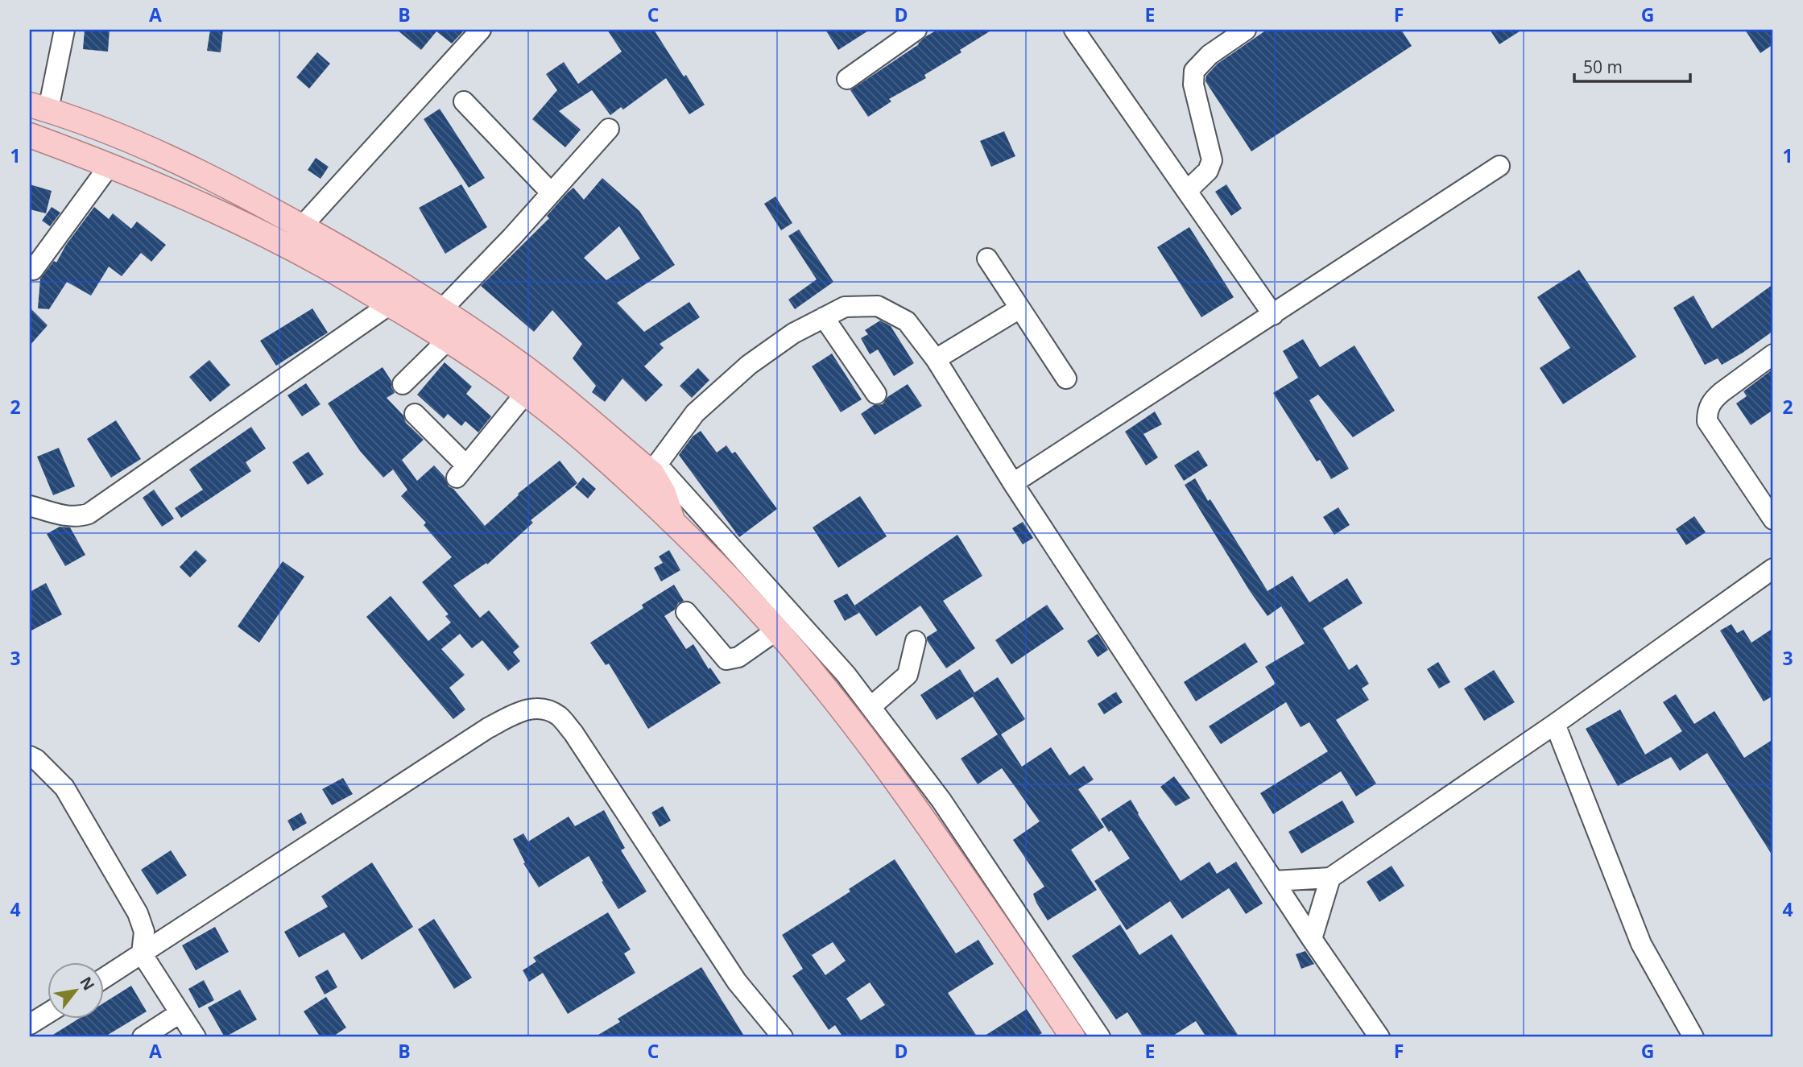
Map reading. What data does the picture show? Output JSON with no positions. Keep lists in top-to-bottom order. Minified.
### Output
{"scale_bar":"50 m","north":"top right","grid":{"columns":["A","B","C","D","E","F","G"],"rows":["1","2","3","4"]}}
